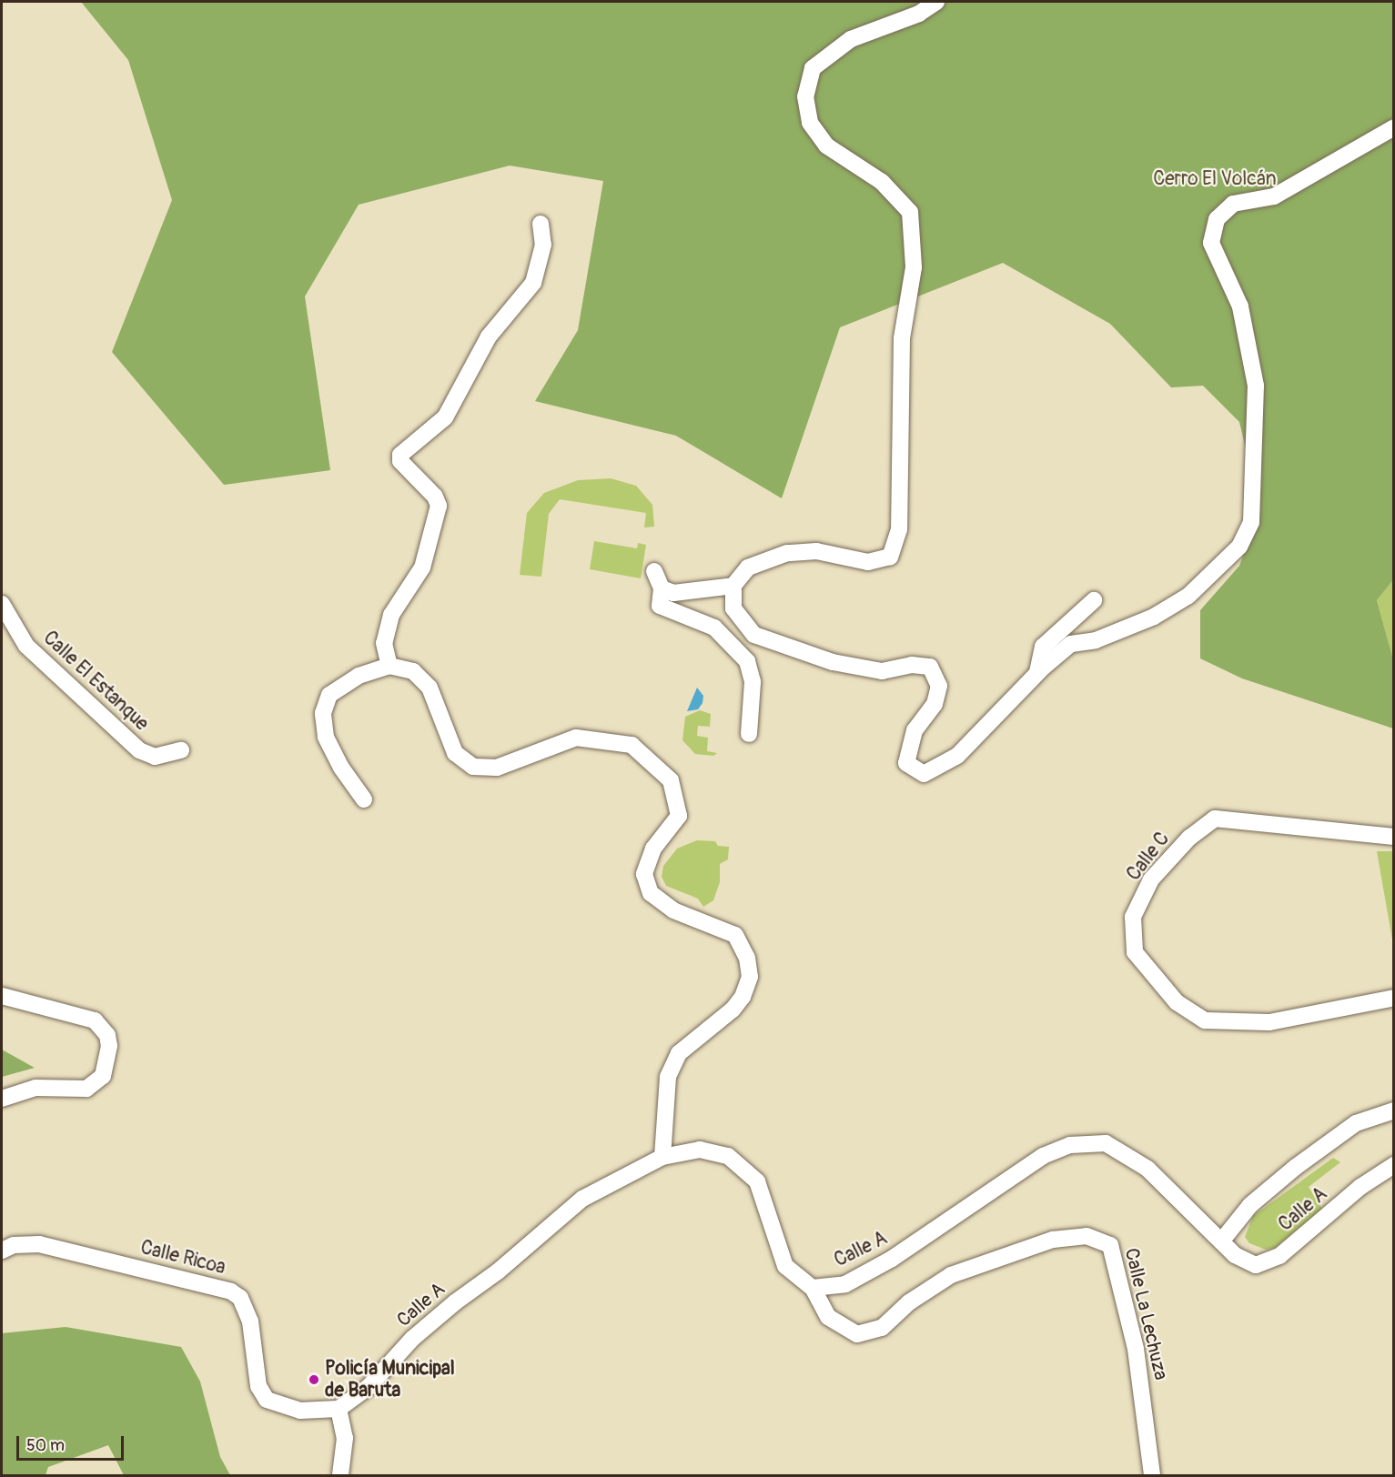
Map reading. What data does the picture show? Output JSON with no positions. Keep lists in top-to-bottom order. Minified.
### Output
{"streets":{"street":["Calle El Estanque","Calle C","Calle A","Calle Ricoa","Calle La Lechuza"]},"crossings":[["Calle A","Calle Ricoa"],["Calle A","Calle La Lechuza"]],"parks":["Cerro El Volcán"],"places":["Policía Municipal de Baruta"],"scale_bar":"50 m"}
